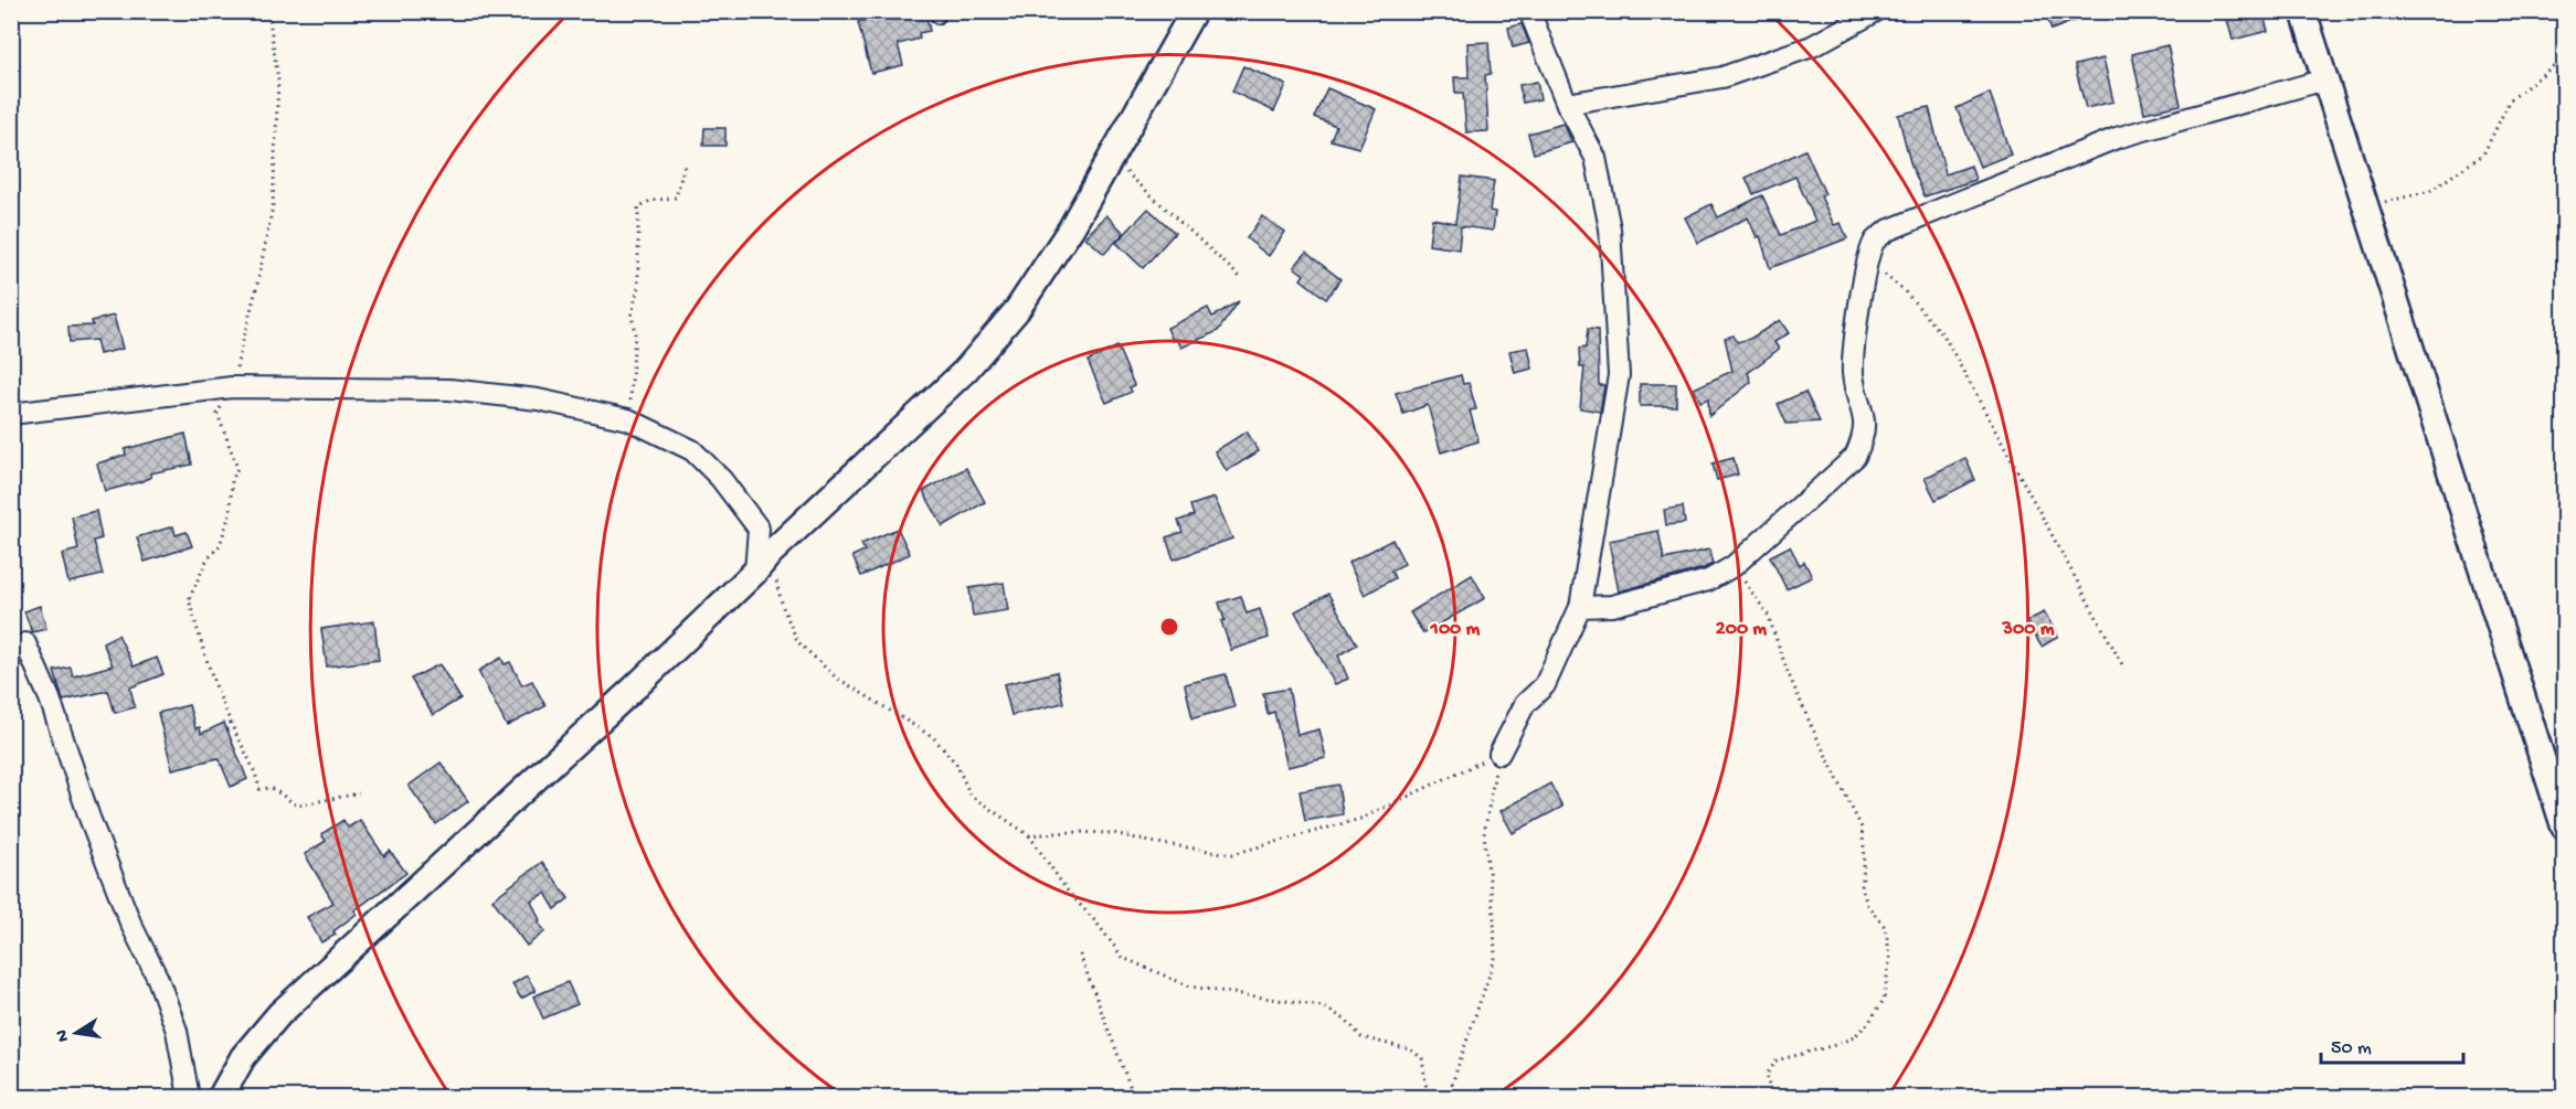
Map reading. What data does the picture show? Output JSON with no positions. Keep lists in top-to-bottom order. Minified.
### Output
{"scale_bar":"50 m","north":"left","rings":["100 m","200 m","300 m"]}
